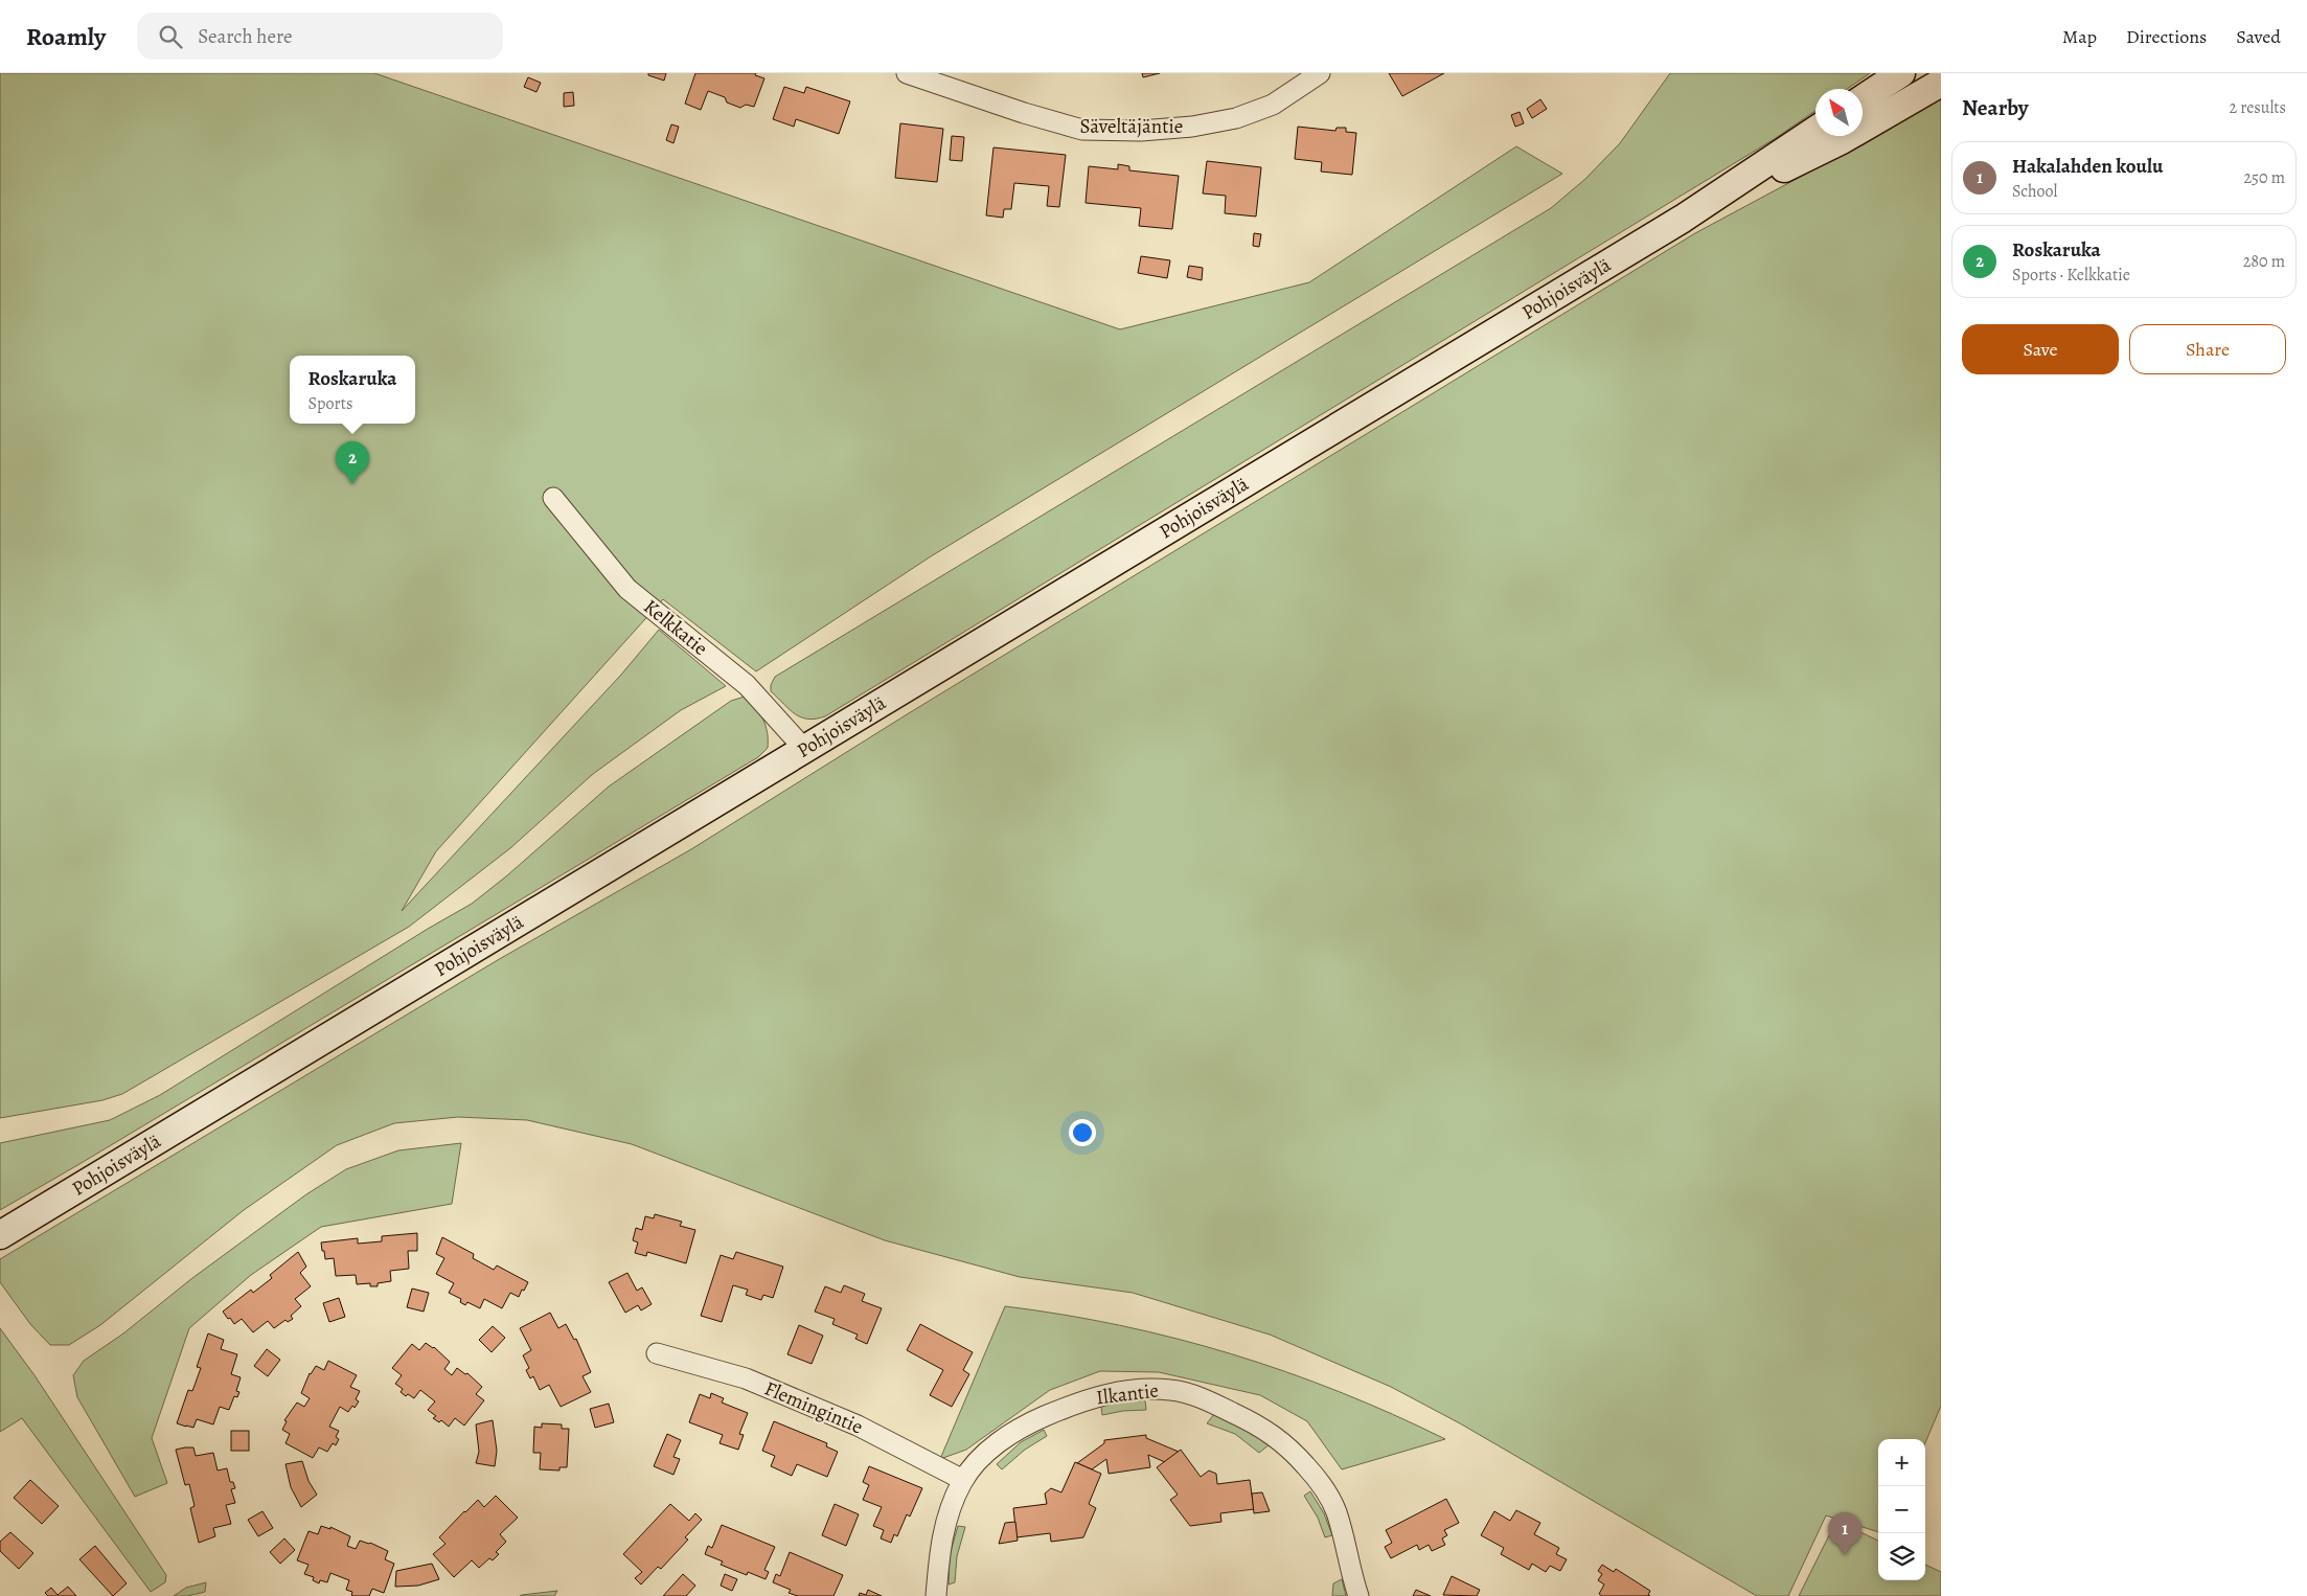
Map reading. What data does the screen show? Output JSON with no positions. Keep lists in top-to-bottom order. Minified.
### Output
{"streets":{"main road":["Pohjoisväylä"],"street":["Säveltäjäntie","Kelkkatie","Ilkantie","Flemingintie"]},"crossings":[["Pohjoisväylä","Kelkkatie"],["Ilkantie","Flemingintie"]],"north":"top left","page":{"header":"Roamly","search":"Search here","nav":["Map","Directions","Saved"],"heading":["Nearby","2 results"],"list":[{"mark":"1","name":"Hakalahden koulu","note":"School","value":"250 m"},{"mark":"2","name":"Roskaruka","note":"Sports · Kelkkatie","value":"280 m"}],"buttons":["Save","Share"],"popup":["Roskaruka","Sports"],"pins":["2","1"],"map_buttons":["+","−"]}}
